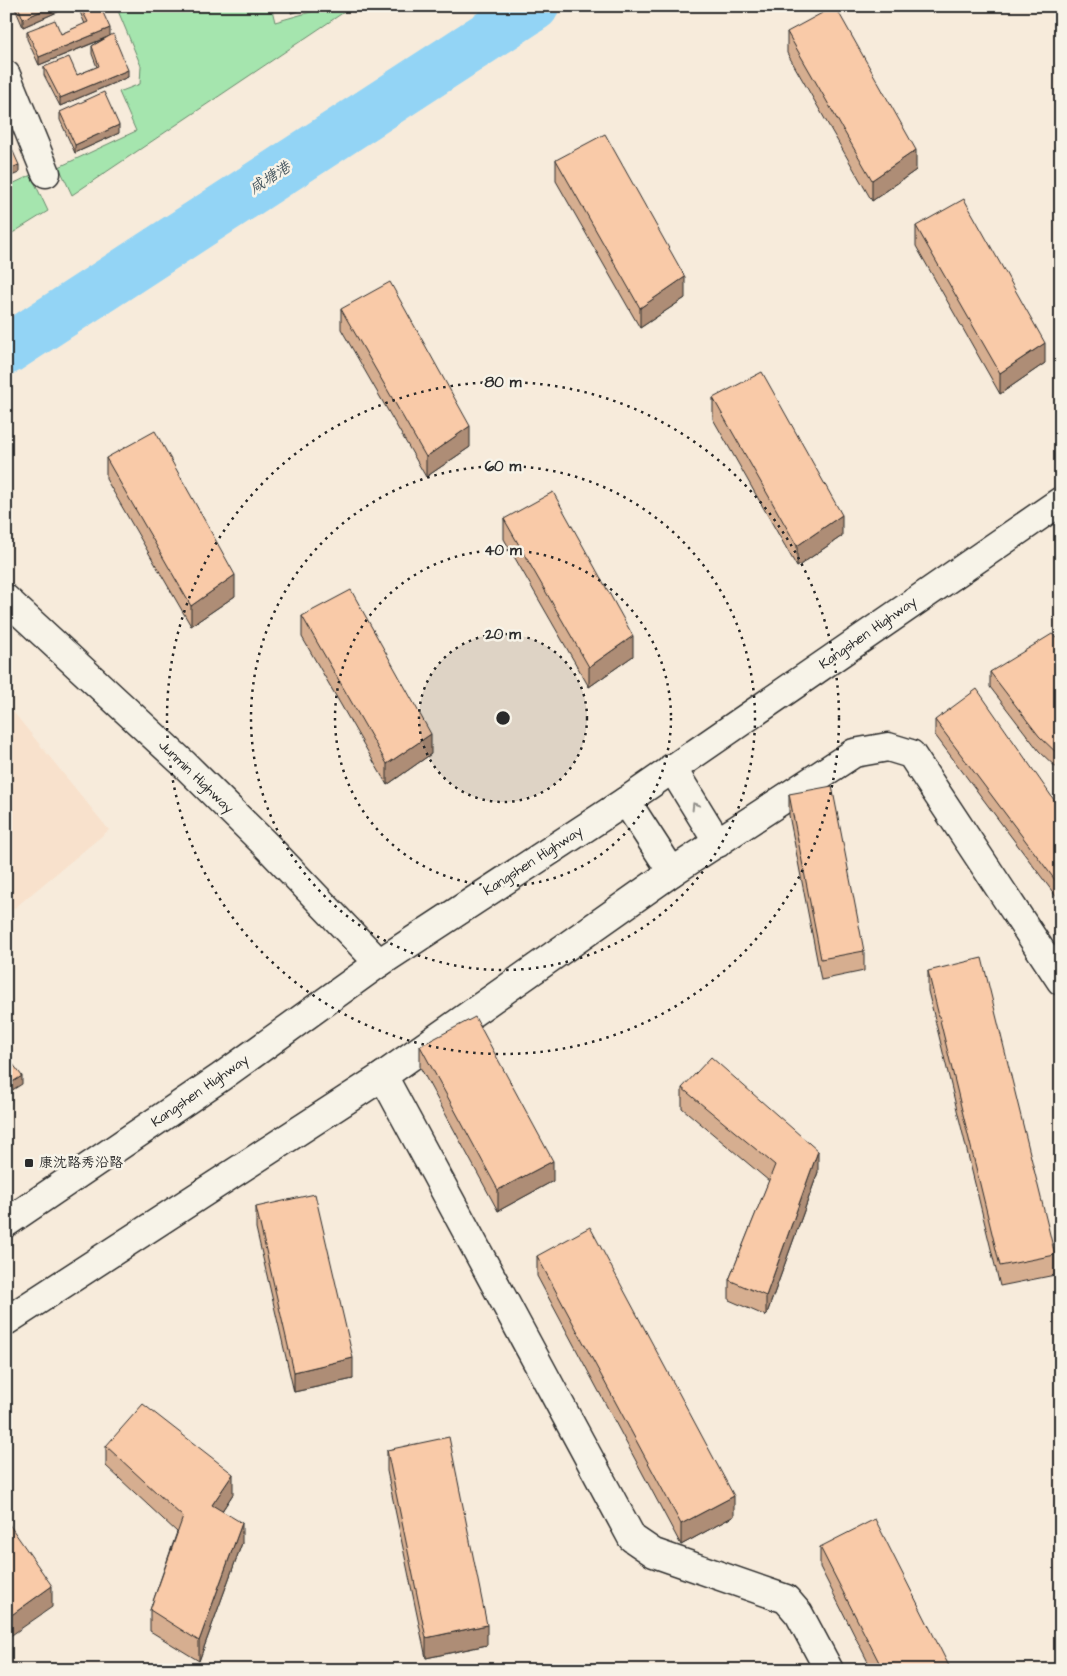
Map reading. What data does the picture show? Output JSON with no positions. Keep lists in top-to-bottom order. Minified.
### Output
{"streets":{"street":["Kangshen Highway","Junmin Highway"]},"crossings":[["Kangshen Highway","Junmin Highway"]],"water":["咸塘港"],"places":{"transit":["康沈路秀沿路"]},"rings":["80 m","60 m","40 m","20 m"]}
